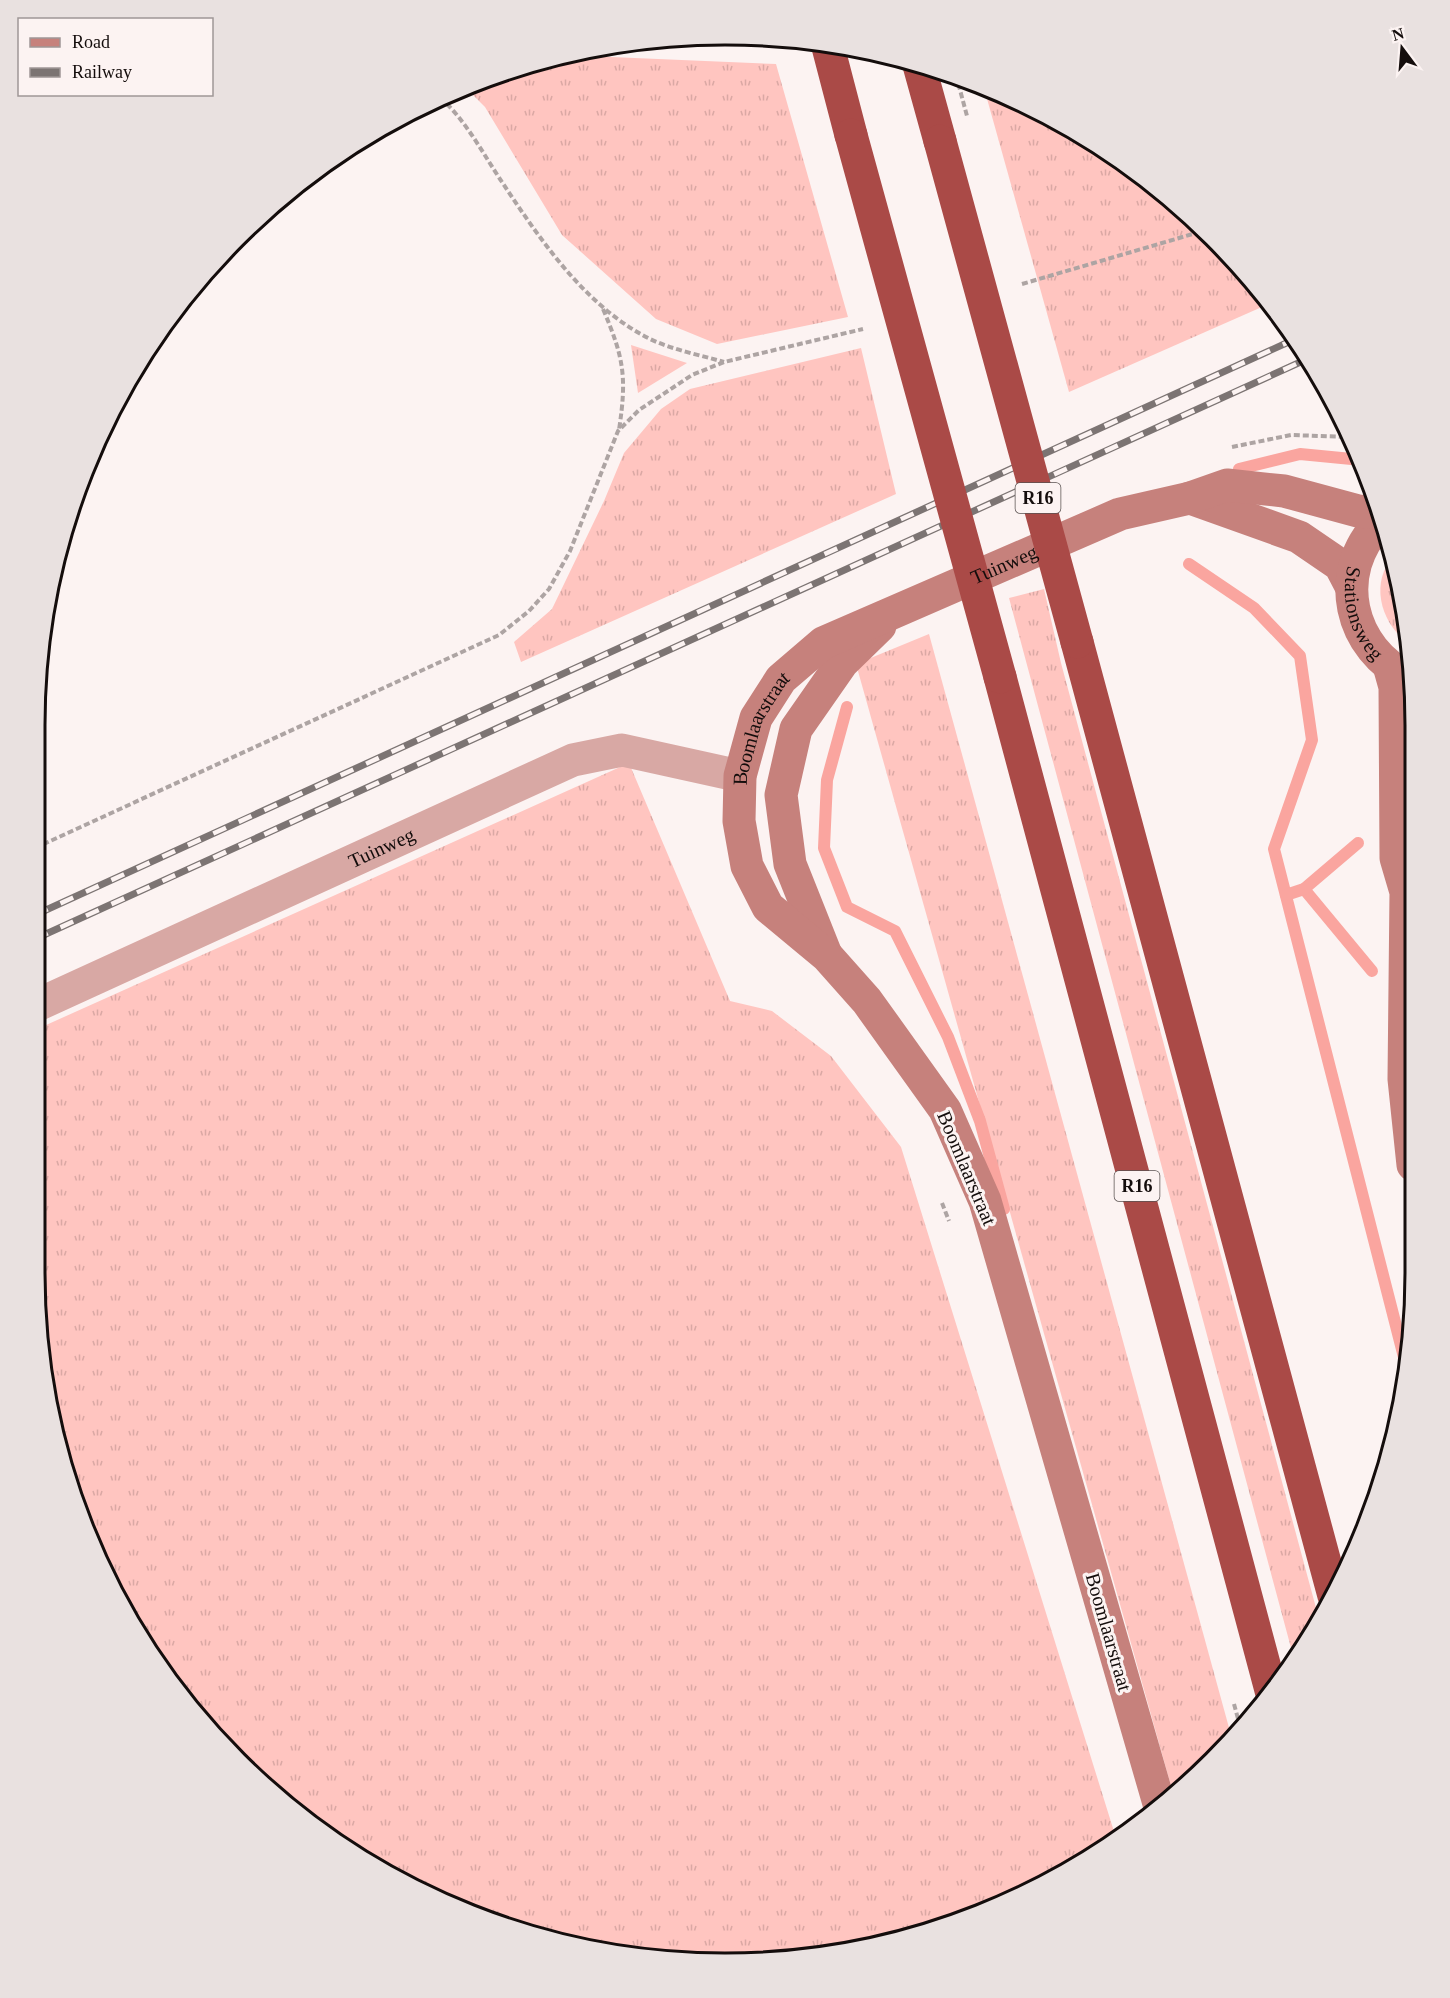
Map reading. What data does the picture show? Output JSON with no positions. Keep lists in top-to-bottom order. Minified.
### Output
{"streets":{"highway":["R16"],"street":["Tuinweg","Stationsweg","Boomlaarstraat"]},"crossings":[["Tuinweg","Boomlaarstraat"]],"legend":["Road","Railway"],"north":"top"}
